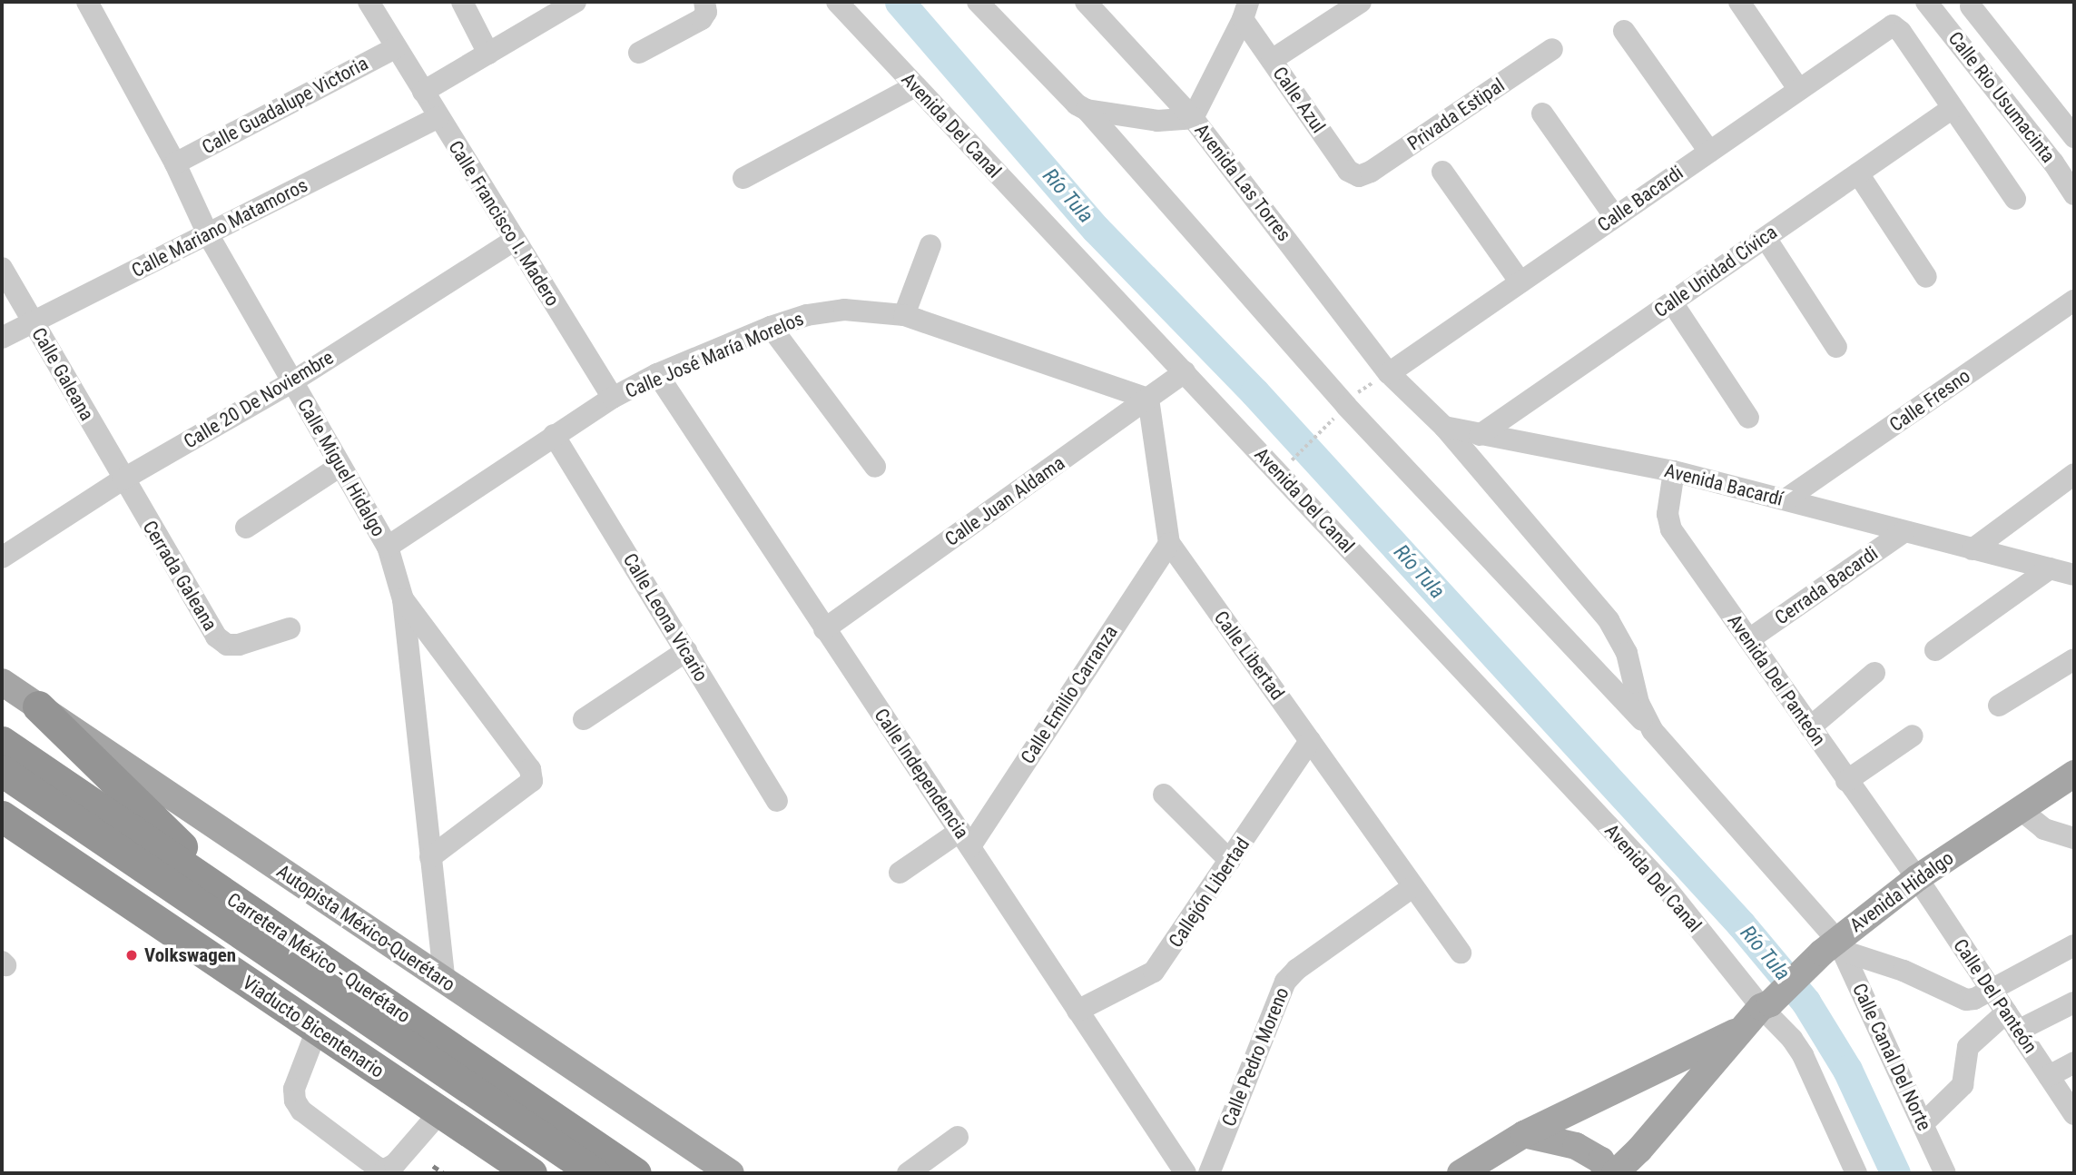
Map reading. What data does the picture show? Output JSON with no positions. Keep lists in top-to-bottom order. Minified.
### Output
{"streets":{"highway":["Carretera México - Querétaro","Viaducto Bicentenario"],"main road":["Avenida Hidalgo","Autopista México-Querétaro"],"street":["Calle Rio Usumacinta","Calle Azul","Calle Guadalupe Victoria","Privada Estipal","Avenida Del Canal","Avenida Las Torres","Calle Bacardi","Calle Francisco I. Madero","Calle Mariano Matamoros","Calle Unidad Cívica","Calle José María Morelos","Calle Galeana","Calle 20 De Noviembre","Calle Fresno","Calle Miguel Hidalgo","Avenida Bacardí","Calle Juan Aldama","Cerrada Galeana","Cerrada Bacardi","Calle Leona Vicario","Calle Libertad","Avenida Del Panteón","Calle Emilio Carranza","Calle Independencia","Callejón Libertad","Calle Del Panteón","Calle Pedro Moreno","Calle Canal Del Norte"]},"crossings":[["Calle Azul","Privada Estipal"],["Calle Guadalupe Victoria","Calle Francisco I. Madero"],["Calle Guadalupe Victoria","Calle Miguel Hidalgo"],["Avenida Del Canal","Calle Juan Aldama"],["Avenida Del Canal","Avenida Hidalgo"],["Avenida Las Torres","Calle Bacardi"],["Calle Bacardi","Calle Unidad Cívica"],["Calle Francisco I. Madero","Calle Mariano Matamoros"],["Calle Francisco I. Madero","Calle José María Morelos"],["Calle Francisco I. Madero","Calle 20 De Noviembre"],["Calle Mariano Matamoros","Calle Galeana"],["Calle Mariano Matamoros","Calle Miguel Hidalgo"],["Calle Unidad Cívica","Avenida Bacardí"],["Calle José María Morelos","Calle Miguel Hidalgo"],["Calle José María Morelos","Calle Juan Aldama"],["Calle José María Morelos","Calle Leona Vicario"],["Calle José María Morelos","Calle Libertad"],["Calle José María Morelos","Calle Independencia"],["Calle Galeana","Calle 20 De Noviembre"],["Calle Galeana","Cerrada Galeana"],["Calle 20 De Noviembre","Calle Miguel Hidalgo"],["Calle 20 De Noviembre","Cerrada Galeana"],["Calle Fresno","Avenida Bacardí"],["Calle Miguel Hidalgo","Autopista México-Querétaro"],["Avenida Bacardí","Cerrada Bacardi"],["Avenida Bacardí","Avenida Del Panteón"],["Calle Juan Aldama","Calle Libertad"],["Calle Juan Aldama","Calle Independencia"],["Cerrada Bacardi","Avenida Del Panteón"],["Calle Libertad","Calle Emilio Carranza"],["Calle Libertad","Callejón Libertad"],["Calle Libertad","Calle Pedro Moreno"],["Avenida Del Panteón","Avenida Hidalgo"],["Avenida Del Panteón","Calle Del Panteón"],["Calle Emilio Carranza","Calle Independencia"],["Calle Independencia","Callejón Libertad"],["Avenida Hidalgo","Calle Del Panteón"],["Avenida Hidalgo","Calle Canal Del Norte"]],"water":["Río Tula"],"places":["Volkswagen"]}
